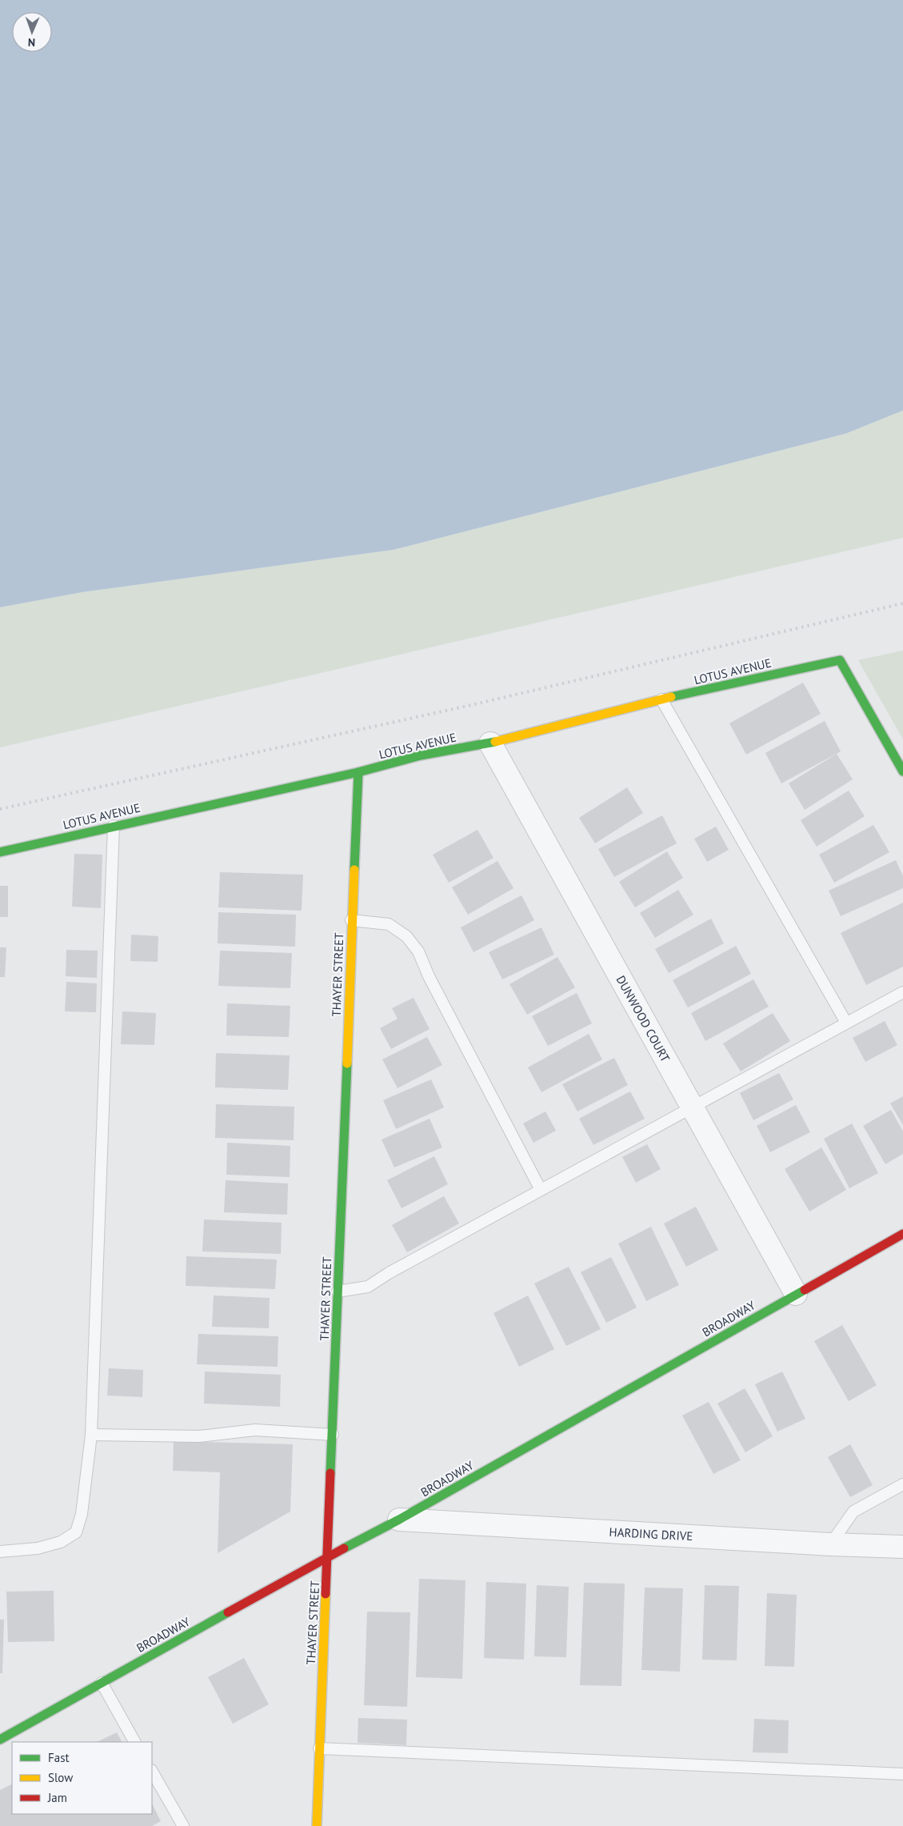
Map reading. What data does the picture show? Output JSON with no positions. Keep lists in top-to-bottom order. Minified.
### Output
{"streets":{"street":["LOTUS AVENUE","THAYER STREET","DUNWOOD COURT","BROADWAY","HARDING DRIVE"]},"crossings":[["LOTUS AVENUE","THAYER STREET"],["LOTUS AVENUE","DUNWOOD COURT"],["THAYER STREET","BROADWAY"],["DUNWOOD COURT","BROADWAY"],["BROADWAY","HARDING DRIVE"]],"legend":["Fast","Slow","Jam"],"north":"bottom"}
